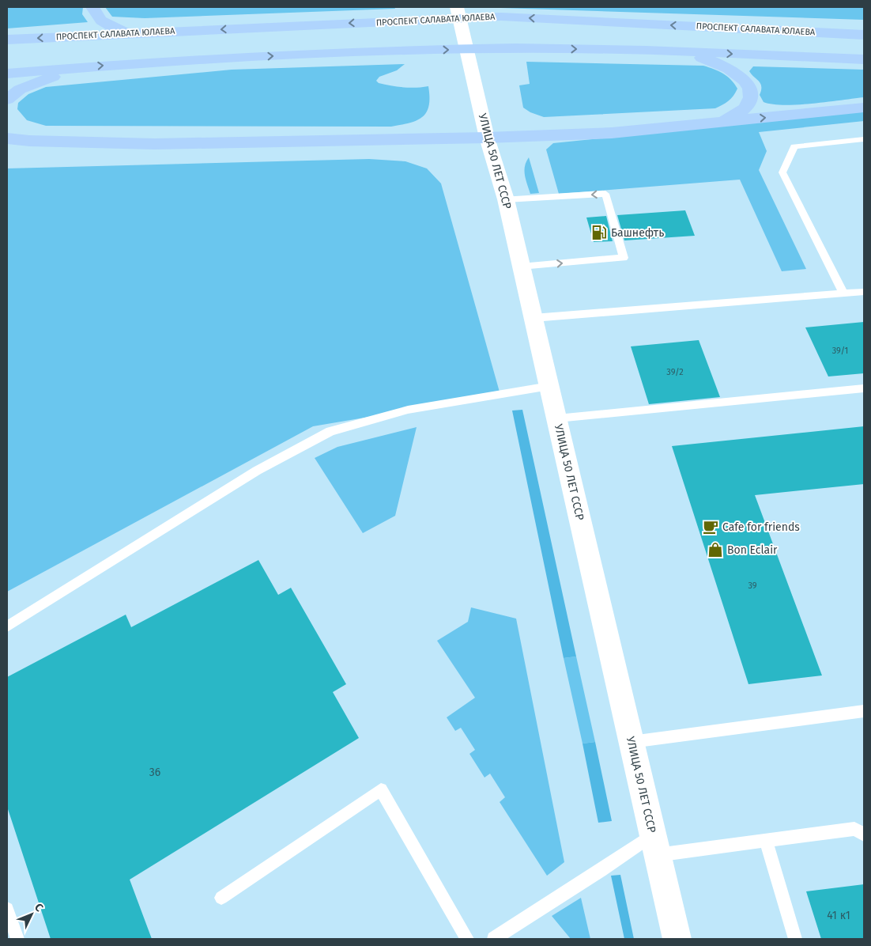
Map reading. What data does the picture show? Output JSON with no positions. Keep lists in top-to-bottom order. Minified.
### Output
{"streets":{"main road":["ПРОСПЕКТ САЛАВАТА ЮЛАЕВА","УЛИЦА 50 ЛЕТ СССР"]},"places":{"fuel station":["Башнефть"],"cafe":["Cafe for friends"],"shop":["Bon Eclair"]},"house_numbers":["39/1","39/2","39","36","41 к1"],"north":"top right"}
